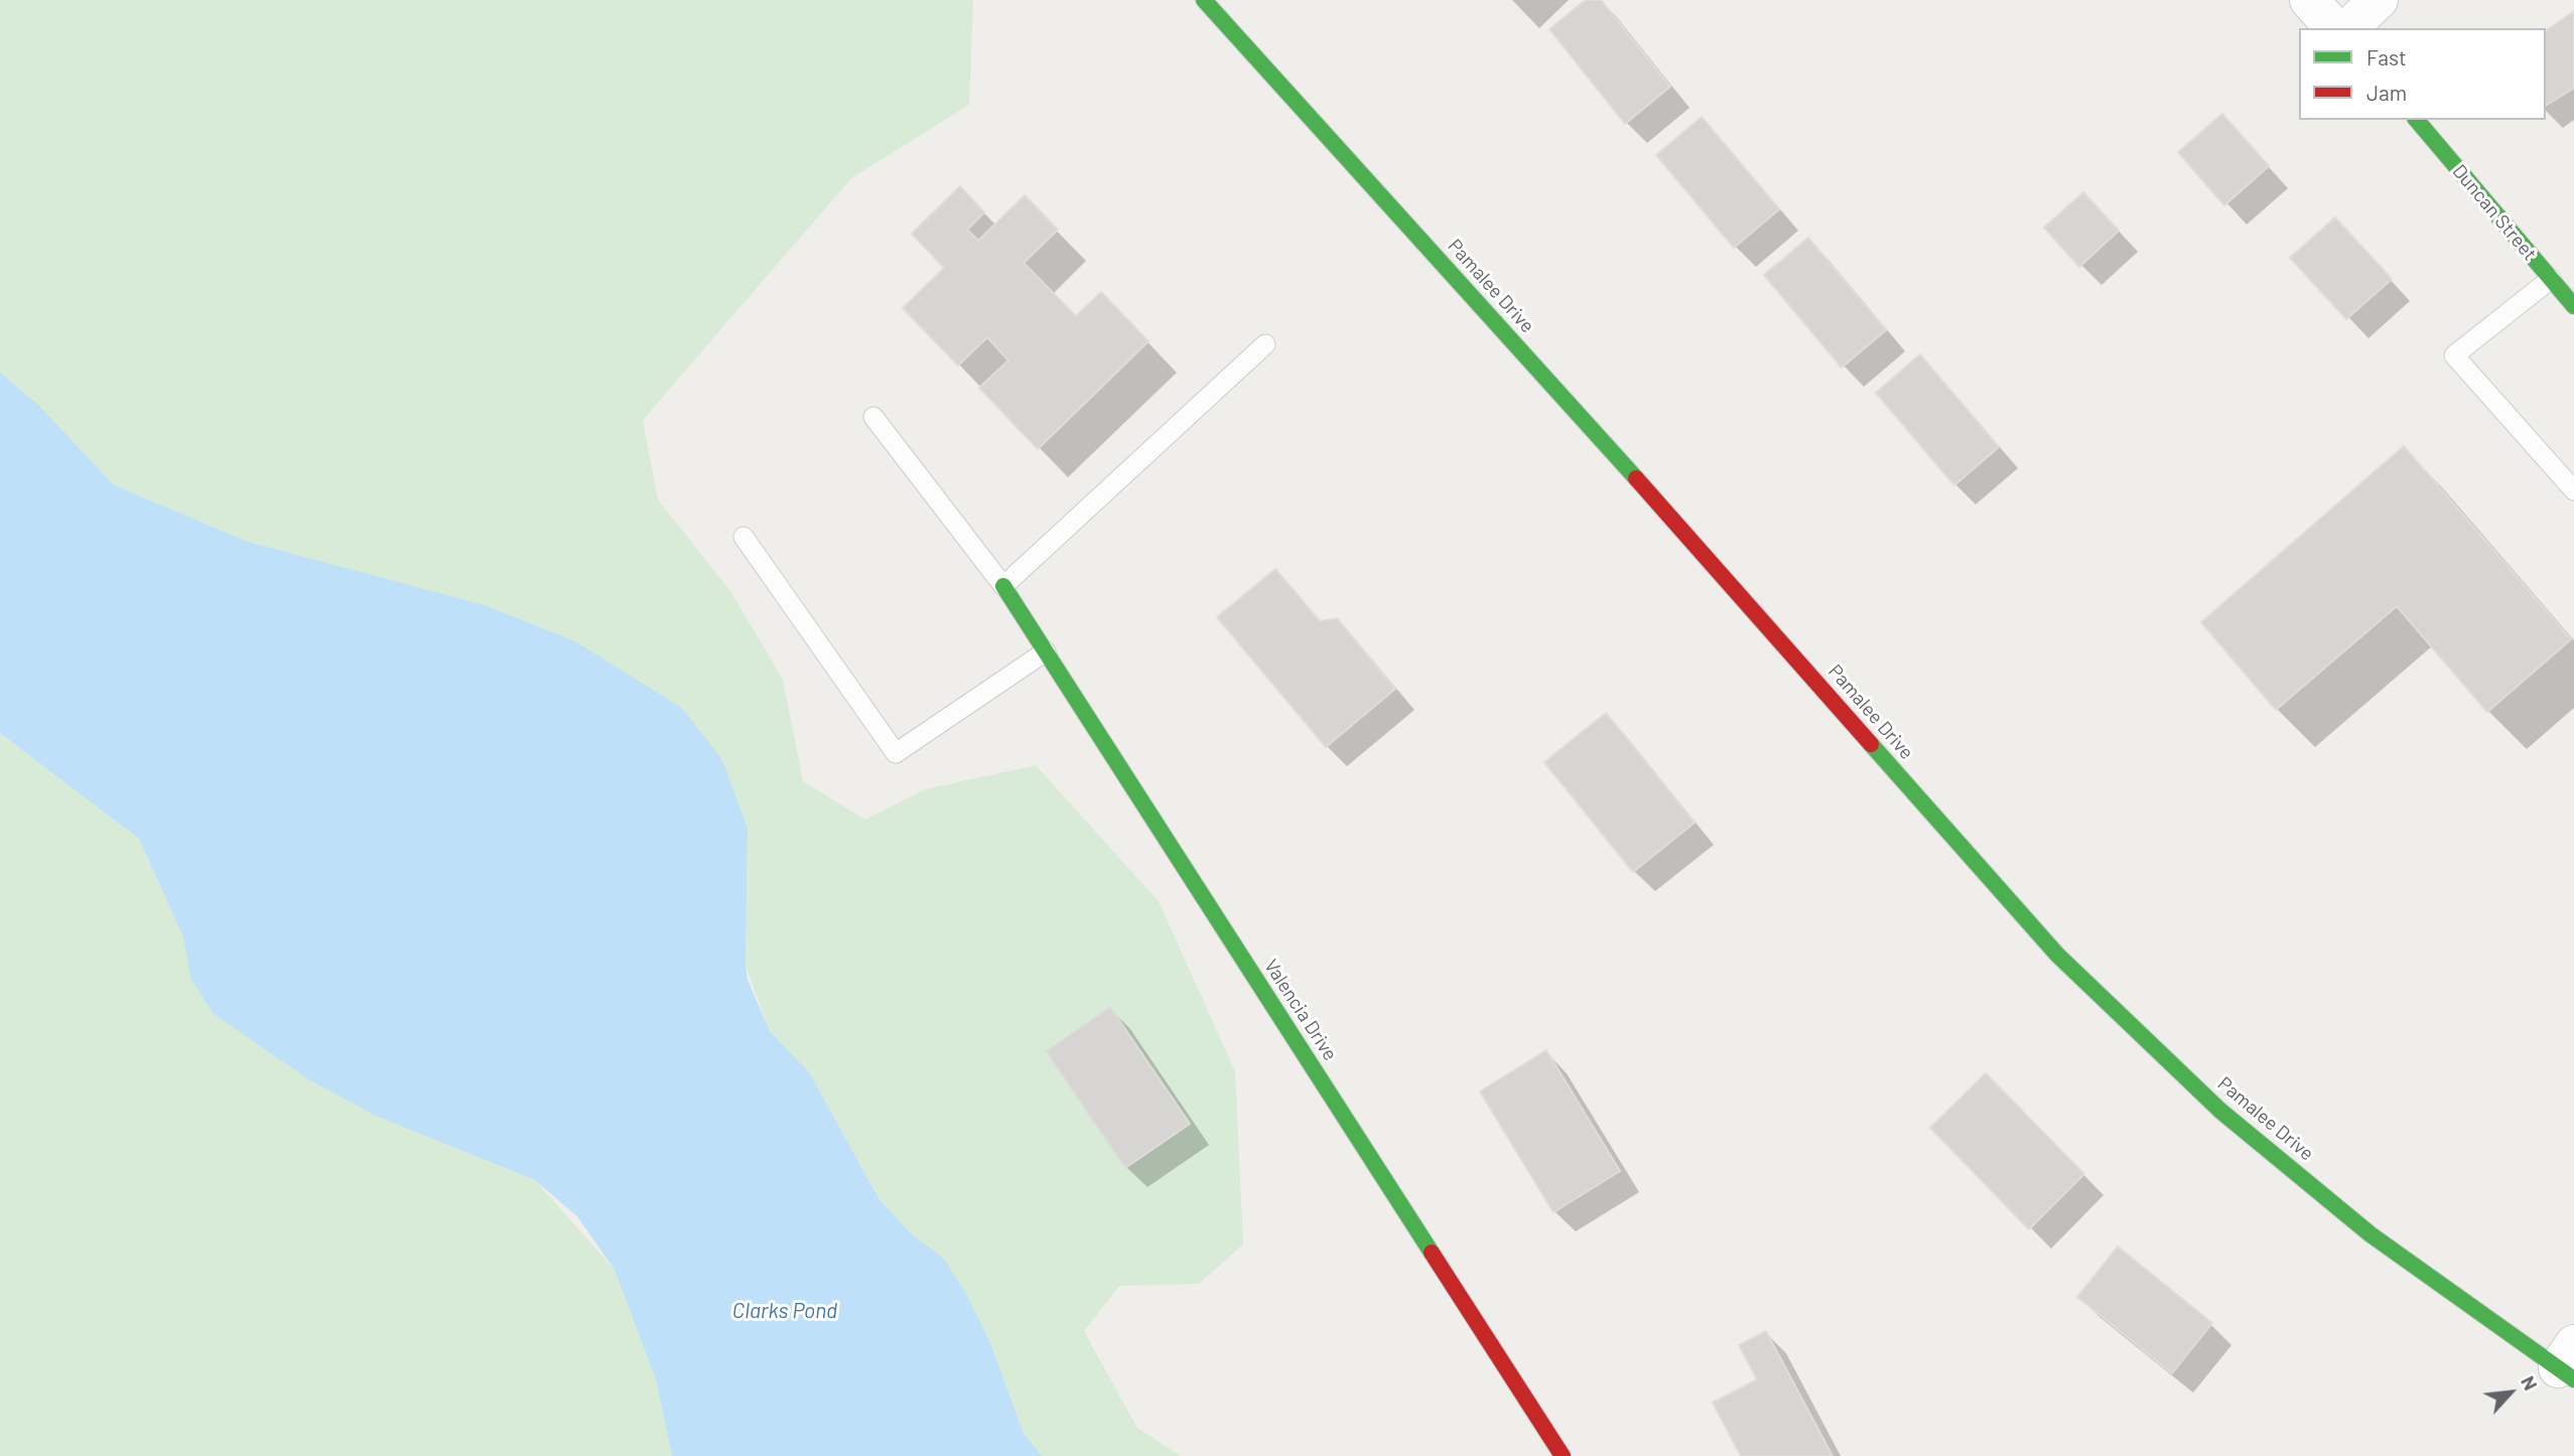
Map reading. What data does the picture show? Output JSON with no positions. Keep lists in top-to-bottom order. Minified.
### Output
{"streets":{"main road":["Duncan Street","Pamalee Drive","Valencia Drive"]},"water":["Clarks Pond"],"legend":["Fast","Jam"],"north":"top right"}
